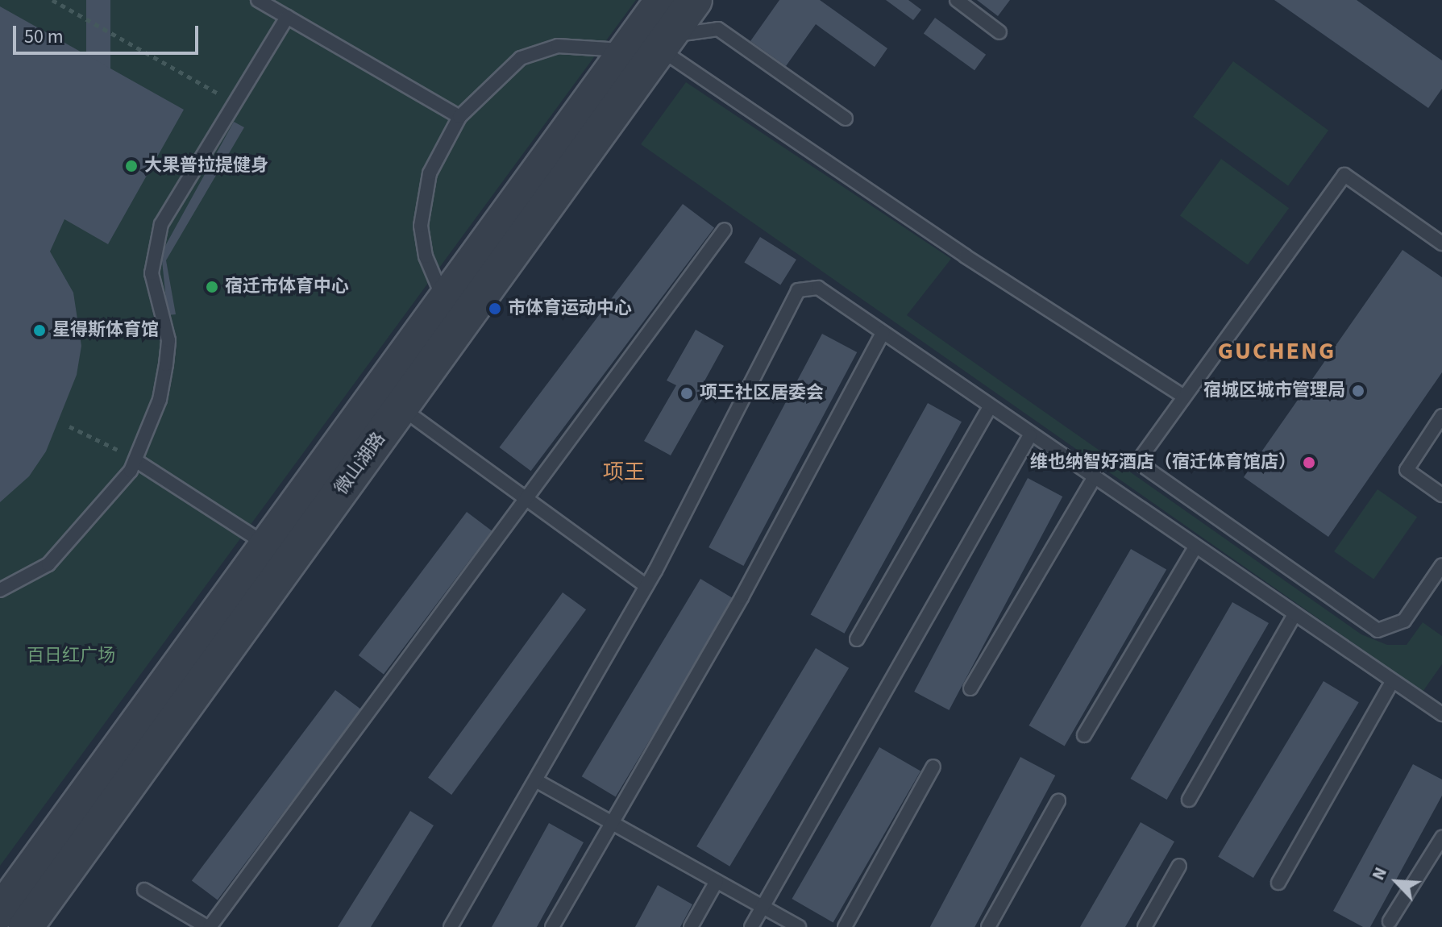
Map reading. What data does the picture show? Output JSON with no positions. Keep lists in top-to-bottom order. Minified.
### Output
{"streets":{"street":["微山湖路"]},"districts":["GUCHENG","项王"],"parks":["百日红广场"],"places":["大果普拉提健身","宿迁市体育中心","市体育运动中心","星得斯体育馆","宿城区城市管理局","项王社区居委会","维也纳智好酒店（宿迁体育馆店）"],"scale_bar":"50 m","north":"top left"}
